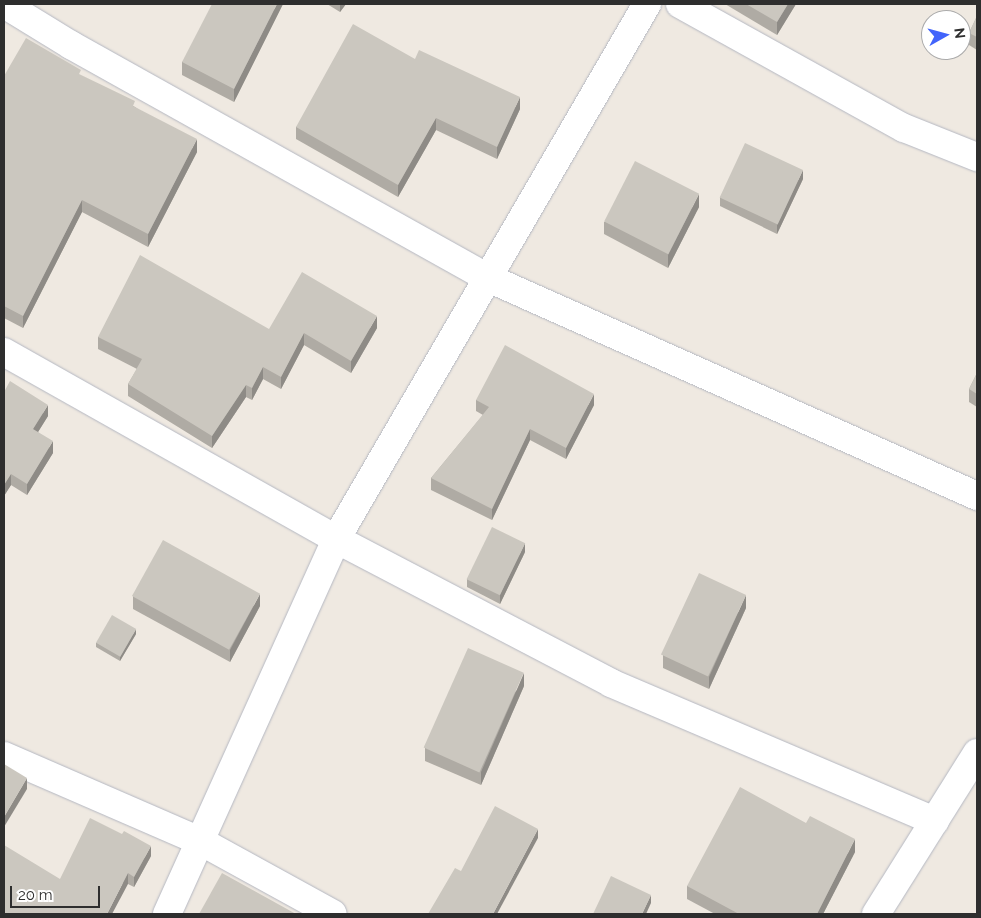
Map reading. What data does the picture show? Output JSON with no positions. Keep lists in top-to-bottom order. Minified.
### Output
{"scale_bar":"20 m","north":"right"}
